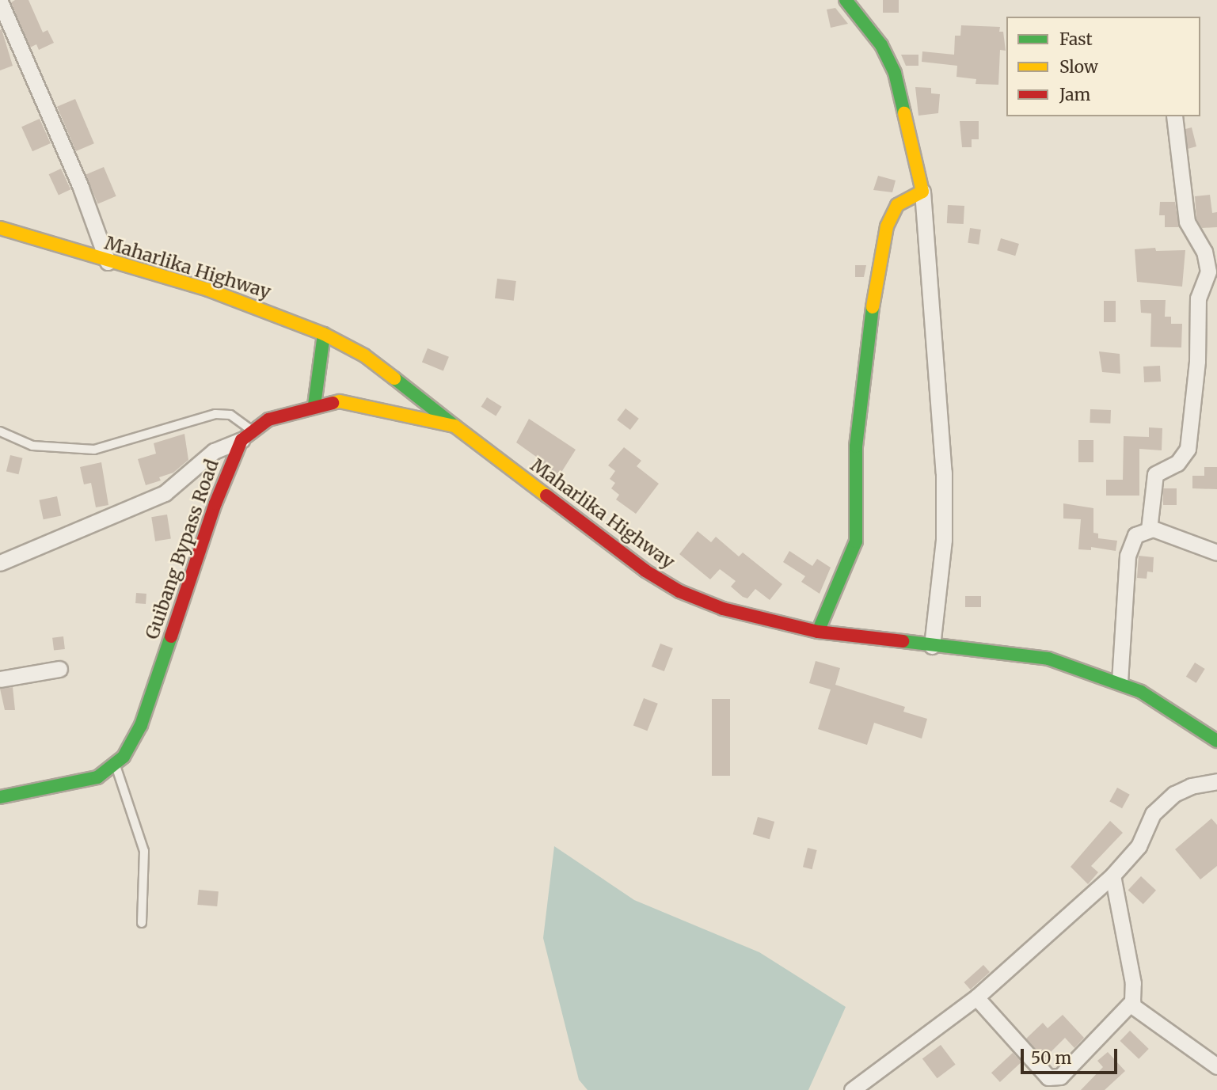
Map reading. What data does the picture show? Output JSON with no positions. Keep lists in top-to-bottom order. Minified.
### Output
{"streets":{"main road":["Maharlika Highway","Guibang Bypass Road"]},"legend":["Fast","Slow","Jam"],"scale_bar":"50 m"}
